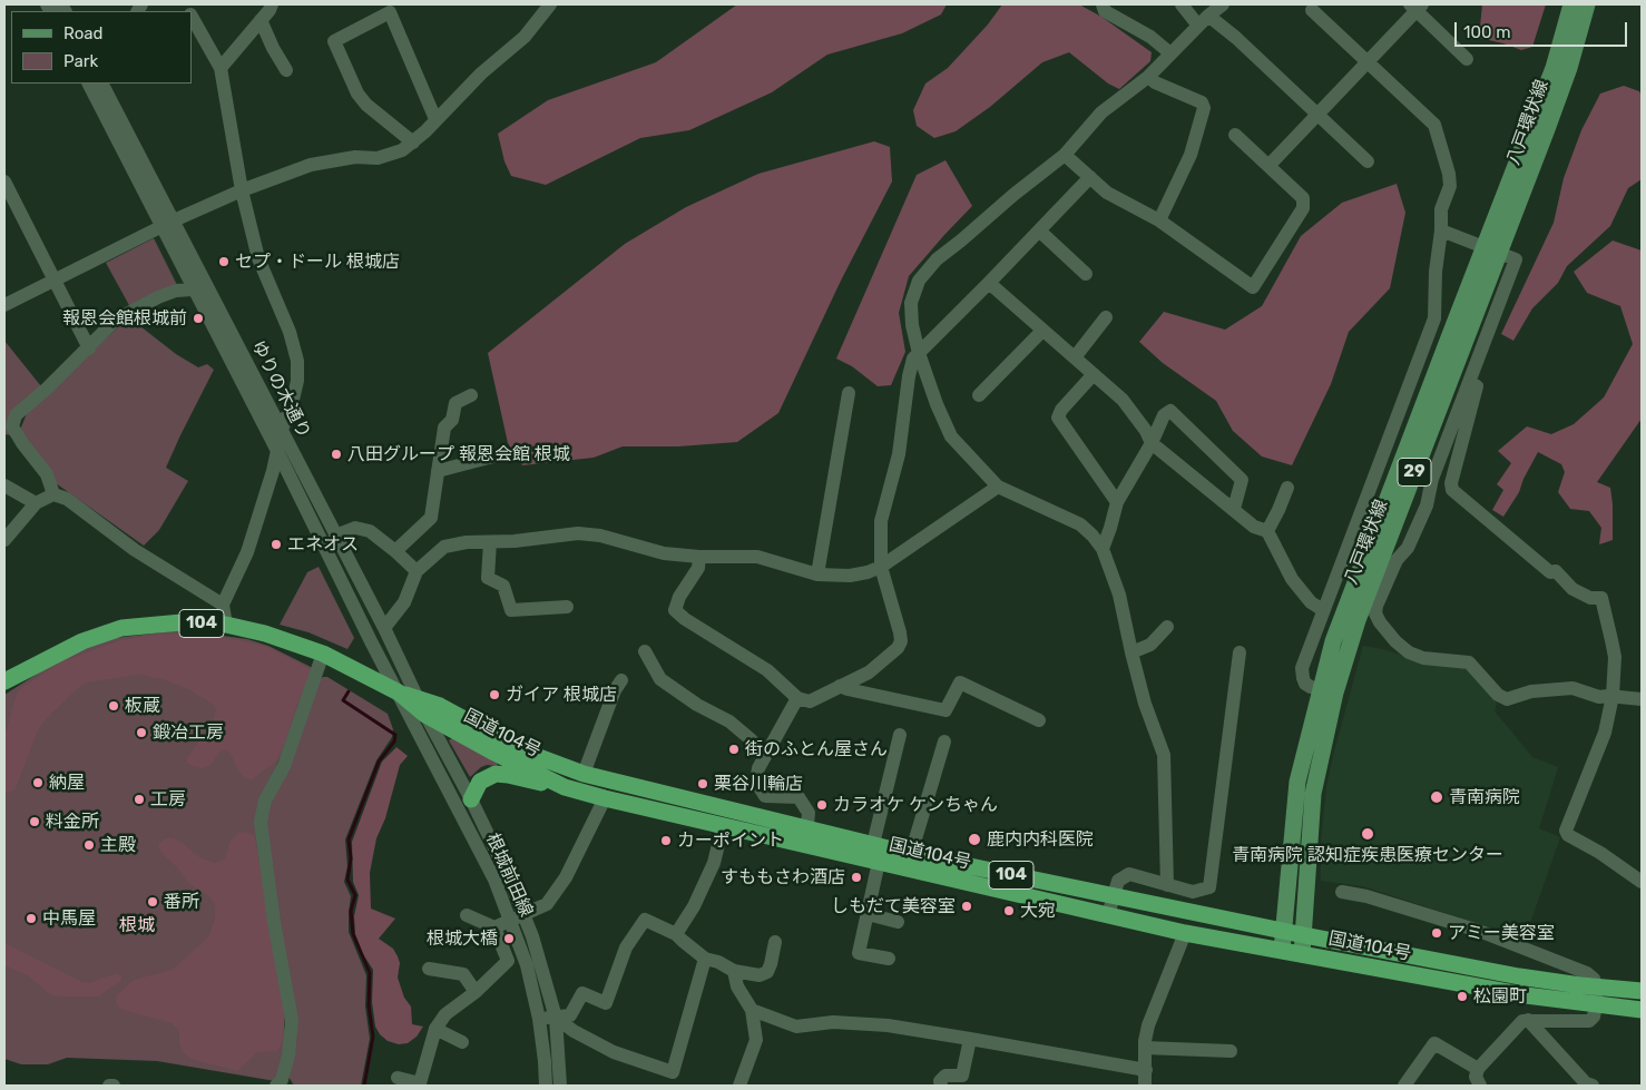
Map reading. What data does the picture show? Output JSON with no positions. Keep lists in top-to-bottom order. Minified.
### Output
{"streets":{"highway":["104","国道104号"],"main road":["八戸環状線","29"],"street":["ゆりの木通り","根城前田線"]},"crossings":[["八戸環状線","国道104号"],["ゆりの木通り","国道104号"],["ゆりの木通り","根城前田線"],["国道104号","根城前田線"]],"parks":["根城"],"places":["セプ・ドール 根城店","報恩会館根城前","八田グループ 報恩会館 根城","エネオス","ガイア 根城店","板蔵","鍛冶工房","街のふとん屋さん","納屋","栗谷川輪店","青南病院","工房","カラオケ ケンちゃん","料金所","青南病院 認知症疾患医療センター","鹿内内科医院","カーポイント","主殿","すももさわ酒店","番所","しもだて美容室","大宛","中馬屋","アミー美容室","根城大橋","松園町"],"legend":["Road","Park"],"scale_bar":"100 m"}
